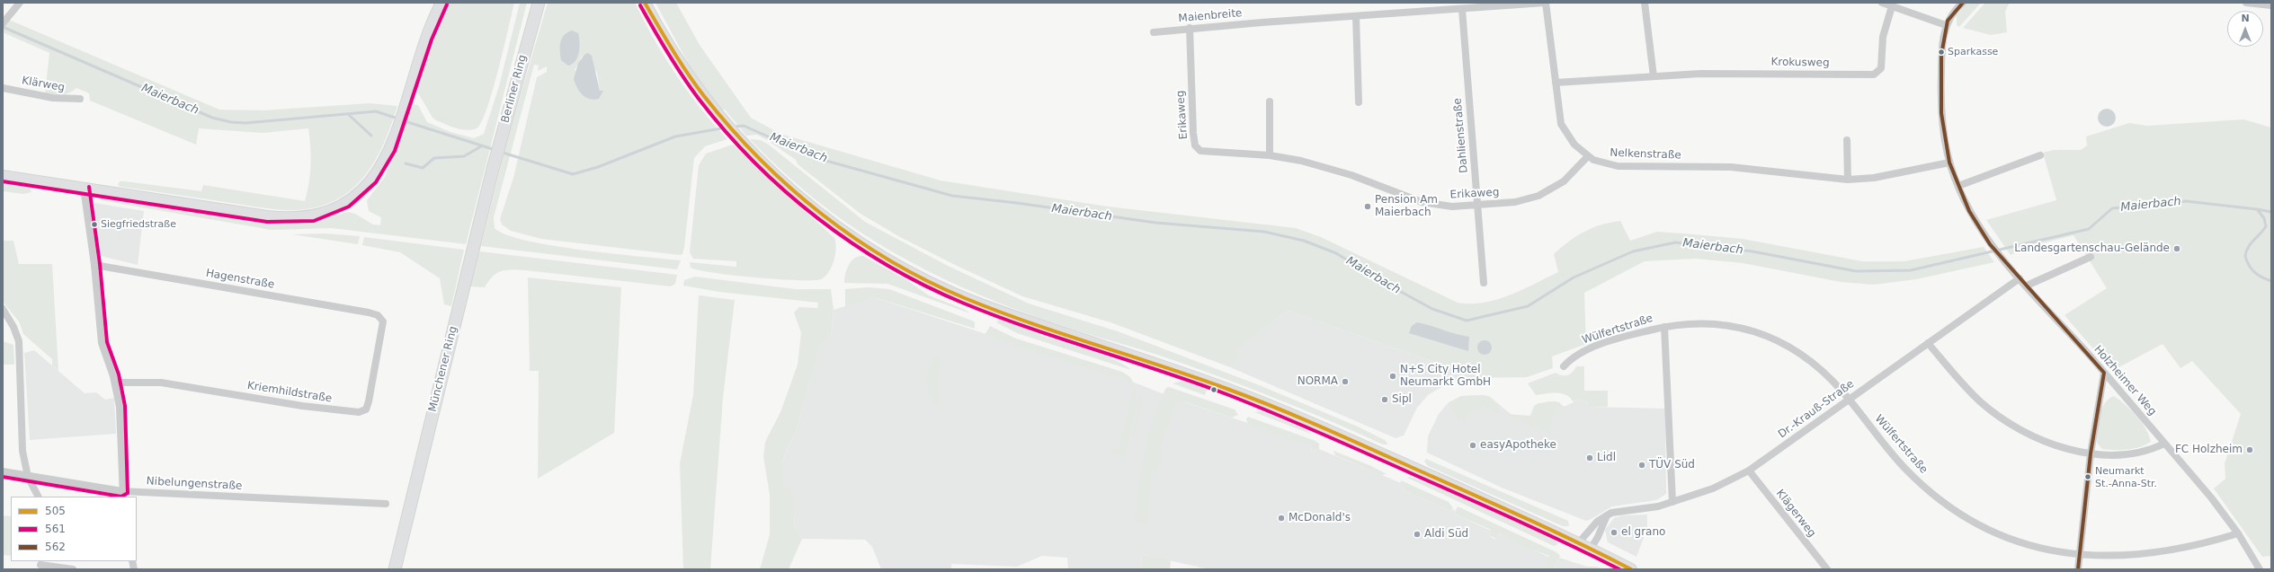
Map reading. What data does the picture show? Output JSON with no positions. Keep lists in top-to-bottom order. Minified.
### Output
{"streets":{"main road":["Berliner Ring","Münchener Ring"],"street":["Maienbreite","Krokusweg","Klärweg","Erikaweg","Dahlienstraße","Nelkenstraße","Hagenstraße","Wülfertstraße","Holzheimer Weg","Kriemhildstraße","Dr.-Krauß-Straße","Nibelungenstraße","Klägerweg"]},"crossings":[["Maienbreite","Erikaweg"],["Maienbreite","Dahlienstraße"],["Maienbreite","Nelkenstraße"],["Krokusweg","Nelkenstraße"],["Berliner Ring","Münchener Ring"],["Erikaweg","Dahlienstraße"],["Erikaweg","Nelkenstraße"],["Nelkenstraße","Holzheimer Weg"],["Hagenstraße","Kriemhildstraße"],["Wülfertstraße","Dr.-Krauß-Straße"],["Holzheimer Weg","Dr.-Krauß-Straße"],["Dr.-Krauß-Straße","Klägerweg"]],"water":["Maierbach"],"places":["Sparkasse","Pension Am Maierbach","Siegfriedstraße","Landesgartenschau-Gelände","N+S City Hotel Neumarkt GmbH","NORMA","Sipl","easyApotheke","FC Holzheim","Lidl","TÜV Süd","Neumarkt St.-Anna-Str.","McDonald's","el grano","Aldi Süd"],"lines":["transit line 505","transit line 562","transit line 561"],"legend":["505","561","562"],"north":"top"}
